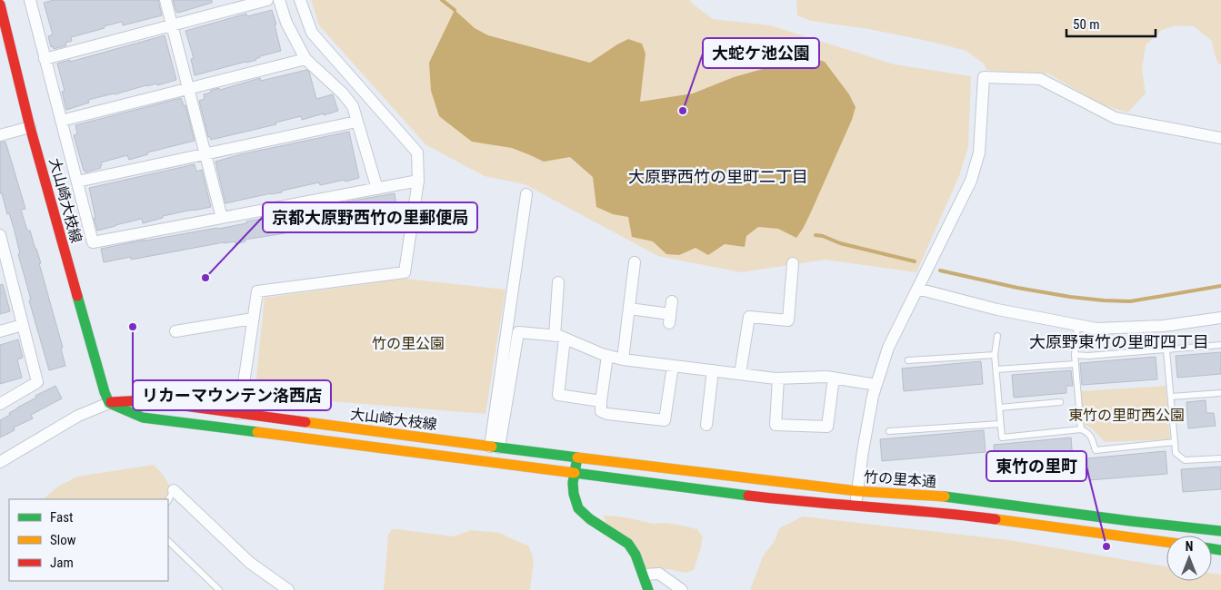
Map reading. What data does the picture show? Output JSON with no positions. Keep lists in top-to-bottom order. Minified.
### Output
{"streets":{"main road":["大山崎大枝線","竹の里本通"]},"crossings":[["大山崎大枝線","竹の里本通"]],"districts":["大原野西竹の里町二丁目","大原野東竹の里町四丁目"],"parks":["竹の里公園","東竹の里町西公園"],"places":["大蛇ケ池公園","京都大原野西竹の里郵便局","リカーマウンテン洛西店","東竹の里町"],"legend":["Fast","Slow","Jam"],"scale_bar":"50 m","north":"top"}
